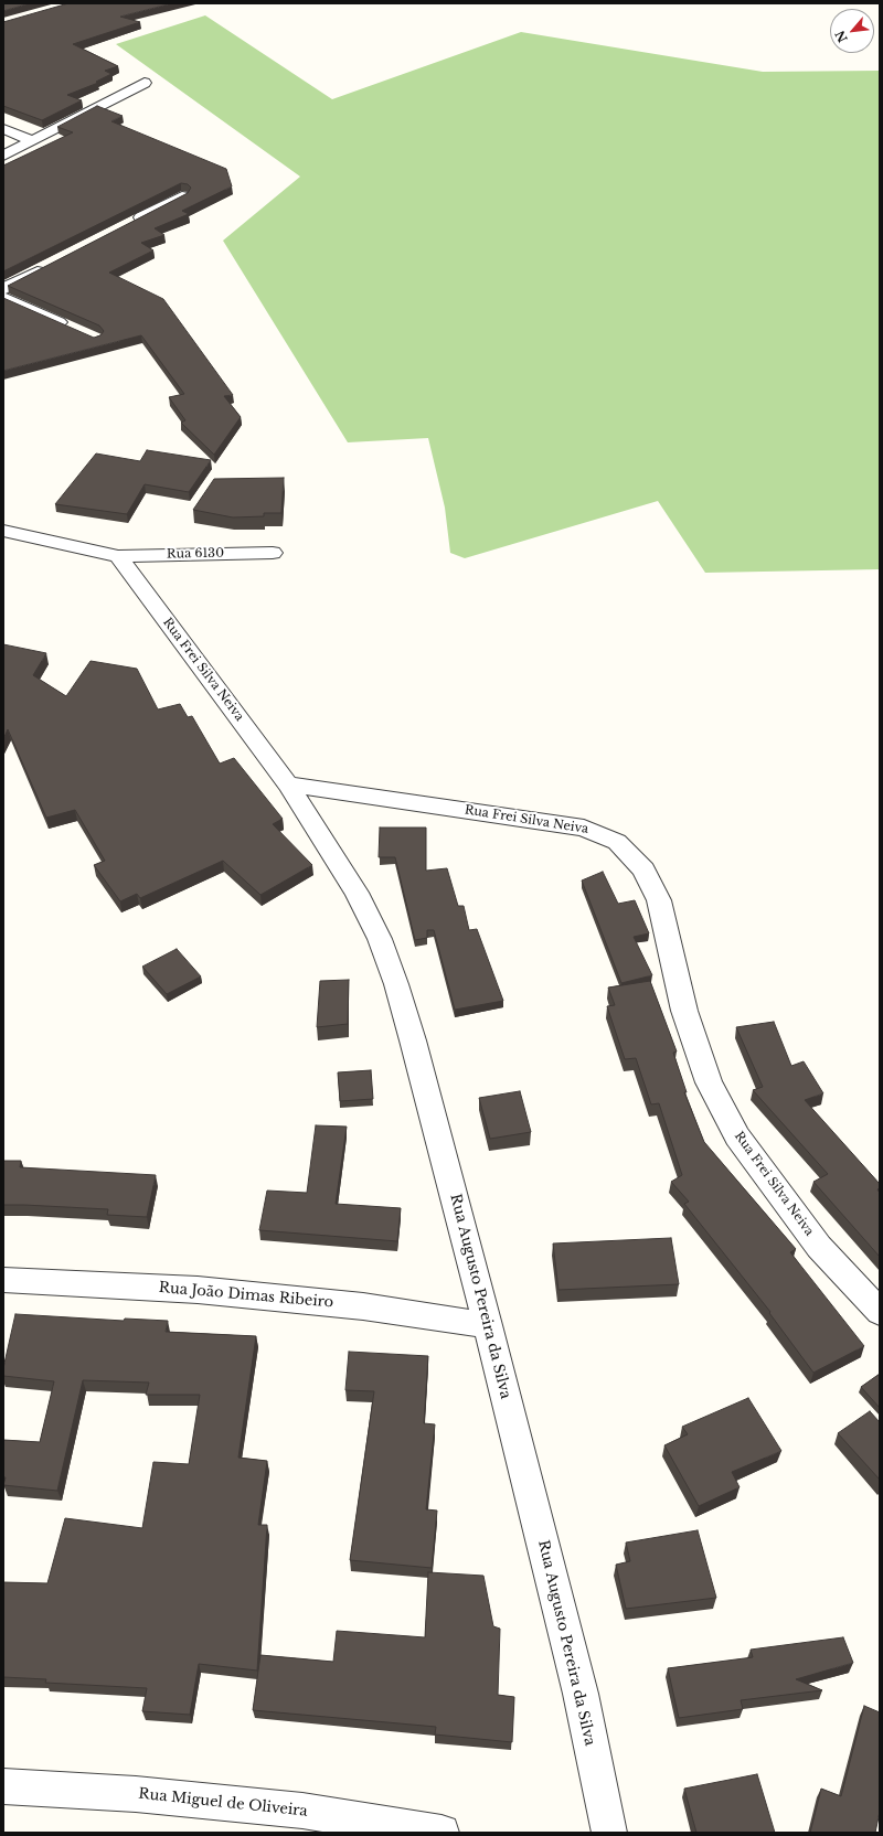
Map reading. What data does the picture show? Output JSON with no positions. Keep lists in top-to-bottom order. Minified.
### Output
{"streets":{"street":["Rua 6130","Rua Frei Silva Neiva","Rua João Dimas Ribeiro","Rua Augusto Pereira da Silva","Rua Miguel de Oliveira"]},"crossings":[["Rua 6130","Rua Frei Silva Neiva"],["Rua Frei Silva Neiva","Rua Augusto Pereira da Silva"],["Rua João Dimas Ribeiro","Rua Augusto Pereira da Silva"]],"north":"bottom left"}
